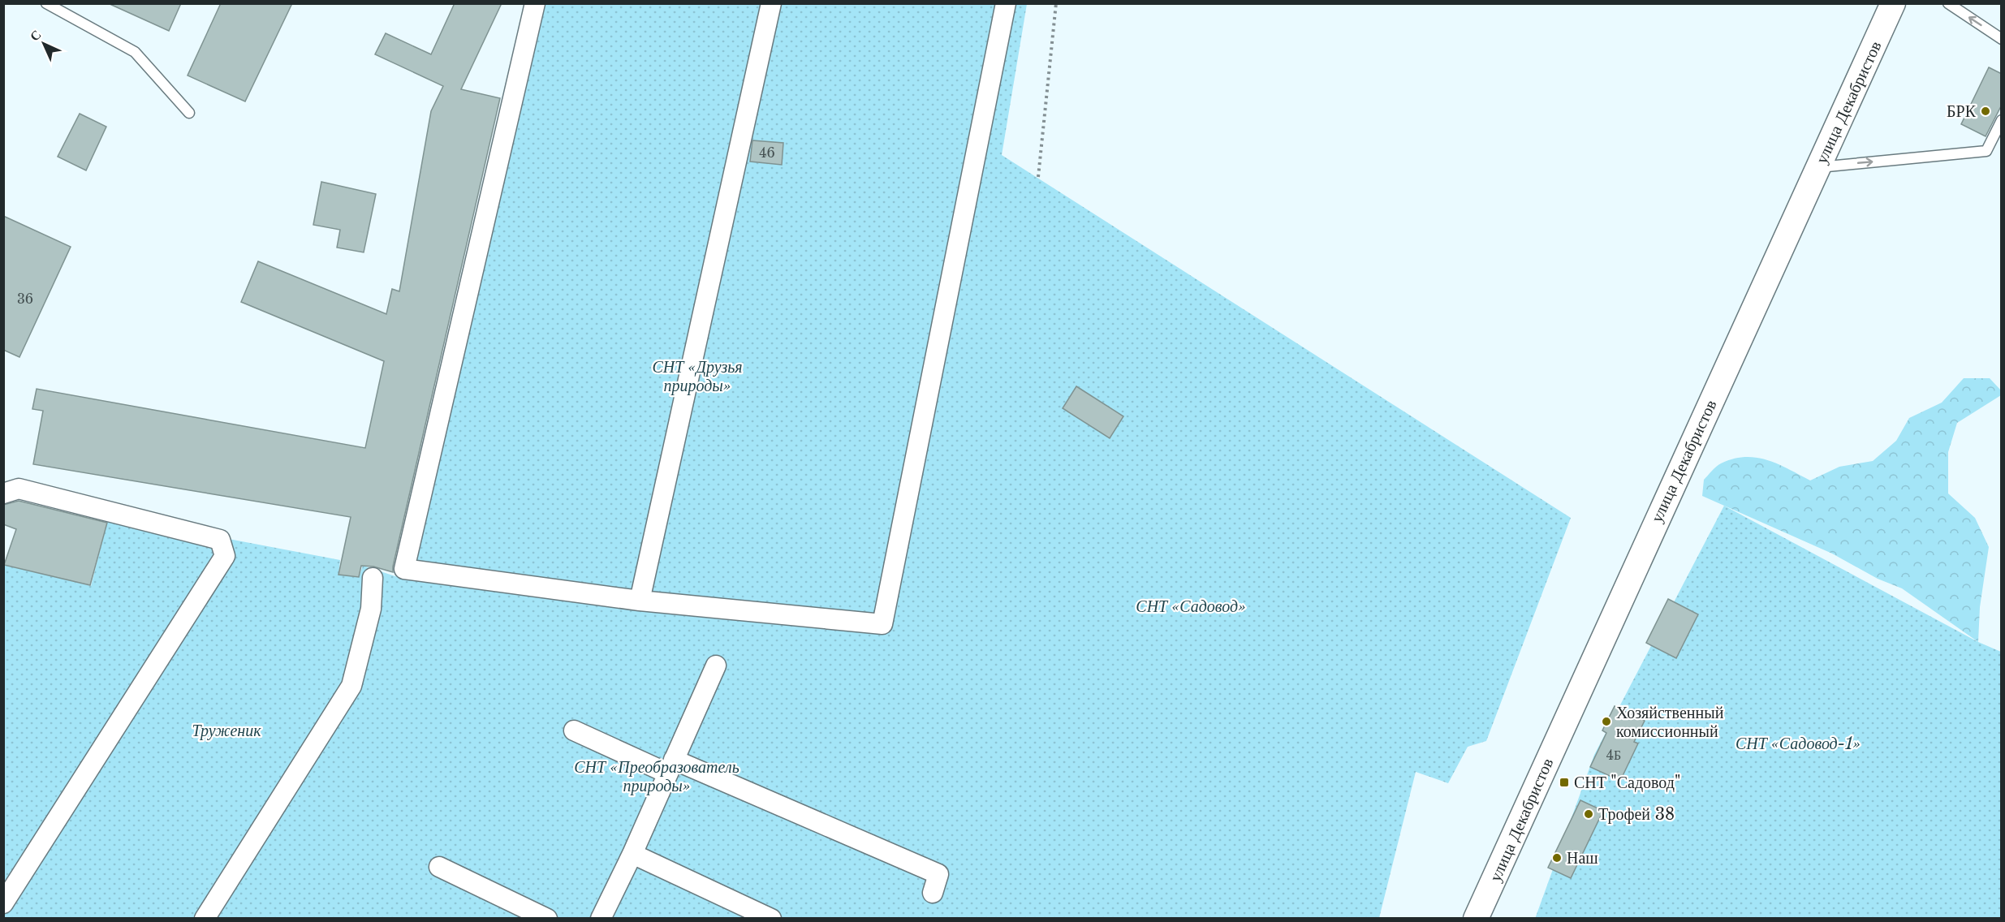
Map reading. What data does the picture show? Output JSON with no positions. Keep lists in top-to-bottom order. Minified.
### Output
{"streets":{"street":["улица Декабристов"]},"parks":["СНТ «Друзья природы»","СНТ «Садовод»","Труженик","СНТ «Садовод-1»","СНТ «Преобразователь природы»"],"places":{"other":["БРК","Хозяйственный комиссионный","Трофей 38","Наш"],"transit":["СНТ \"Садовод\""]},"house_numbers":["46","36","4Б"],"north":"top left"}
